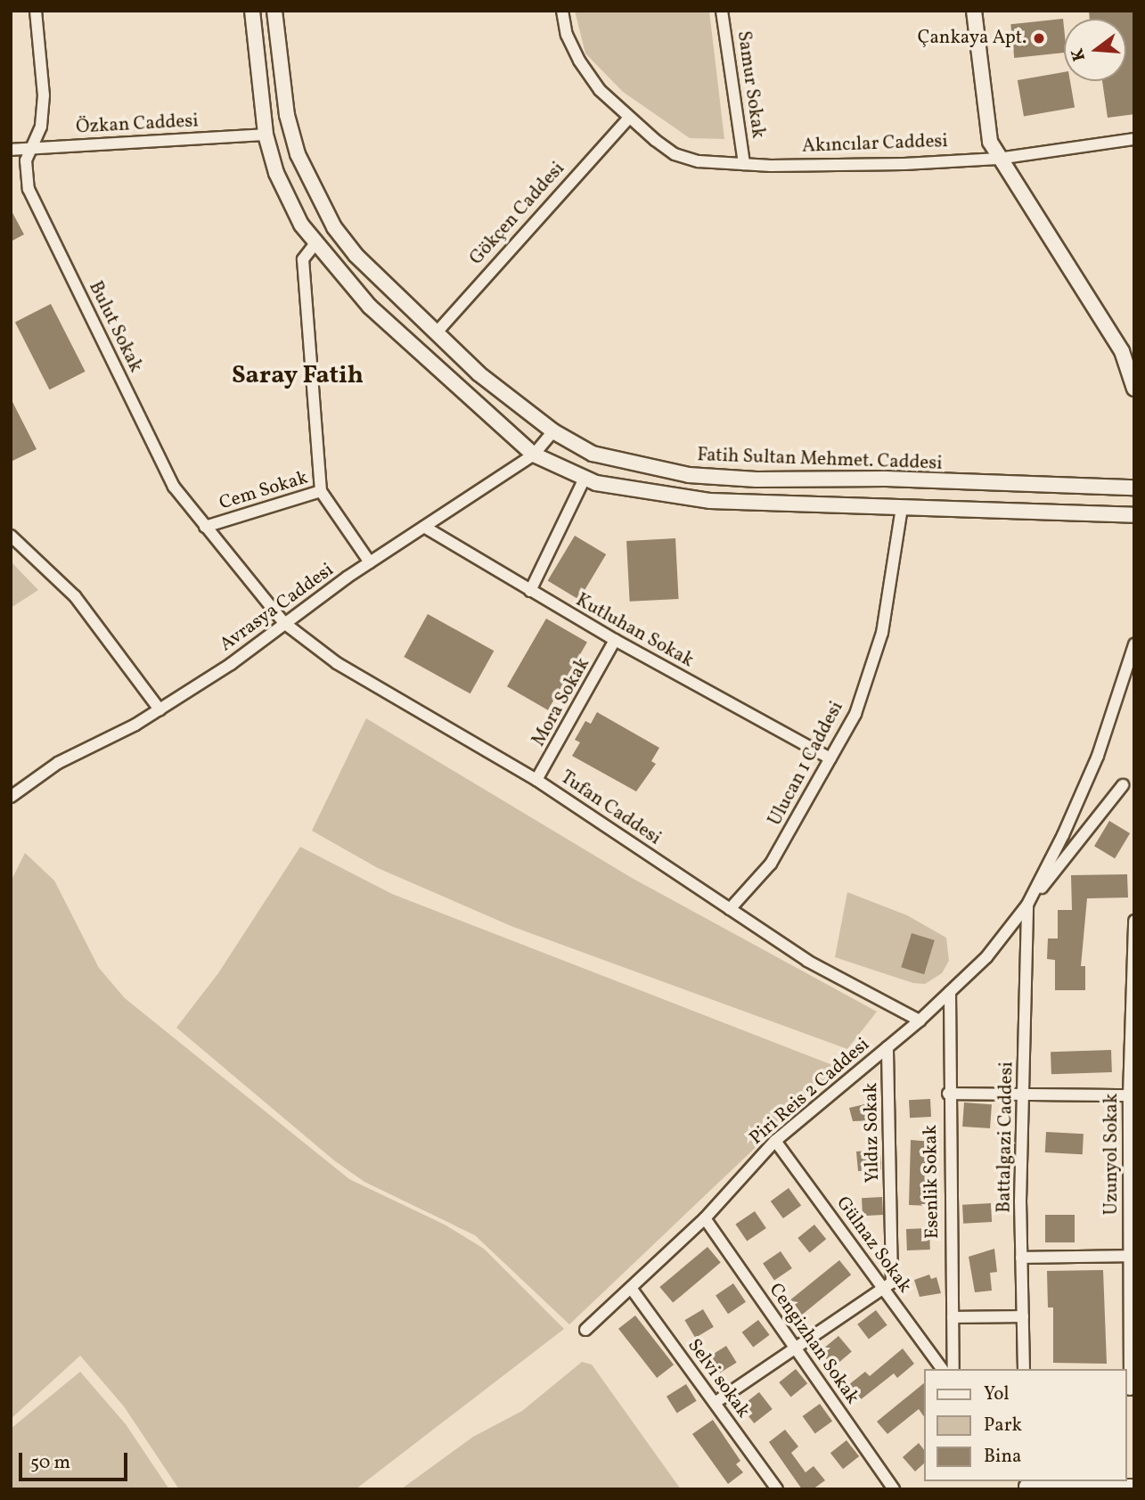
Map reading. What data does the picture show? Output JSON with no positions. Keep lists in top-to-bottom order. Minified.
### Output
{"streets":{"street":["Samur Sokak","Özkan Caddesi","Akıncılar Caddesi","Gökçen Caddesi","Bulut Sokak","Fatih Sultan Mehmet. Caddesi","Cem Sokak","Avrasya Caddesi","Kutluhan Sokak","Mora Sokak","Ulucan 1 Caddesi","Tufan Caddesi","Piri Reis 2 Caddesi","Yıldız Sokak","Battalgazi Caddesi","Uzunyol Sokak","Esenlik Sokak","Gülnaz Sokak","Cengizhan Sokak","Selvi sokak"]},"crossings":[["Samur Sokak","Akıncılar Caddesi"],["Özkan Caddesi","Bulut Sokak"],["Akıncılar Caddesi","Gökçen Caddesi"],["Gökçen Caddesi","Fatih Sultan Mehmet. Caddesi"],["Bulut Sokak","Cem Sokak"],["Bulut Sokak","Avrasya Caddesi"],["Bulut Sokak","Tufan Caddesi"],["Fatih Sultan Mehmet. Caddesi","Avrasya Caddesi"],["Cem Sokak","Avrasya Caddesi"],["Avrasya Caddesi","Kutluhan Sokak"],["Avrasya Caddesi","Tufan Caddesi"],["Kutluhan Sokak","Mora Sokak"],["Kutluhan Sokak","Ulucan 1 Caddesi"],["Mora Sokak","Tufan Caddesi"],["Ulucan 1 Caddesi","Tufan Caddesi"],["Tufan Caddesi","Piri Reis 2 Caddesi"],["Piri Reis 2 Caddesi","Yıldız Sokak"],["Piri Reis 2 Caddesi","Battalgazi Caddesi"],["Piri Reis 2 Caddesi","Esenlik Sokak"],["Piri Reis 2 Caddesi","Gülnaz Sokak"],["Piri Reis 2 Caddesi","Cengizhan Sokak"],["Piri Reis 2 Caddesi","Selvi sokak"],["Yıldız Sokak","Gülnaz Sokak"]],"districts":["Saray Fatih"],"places":["Çankaya Apt."],"legend":["Yol","Park","Bina"],"scale_bar":"50 m","north":"left"}
